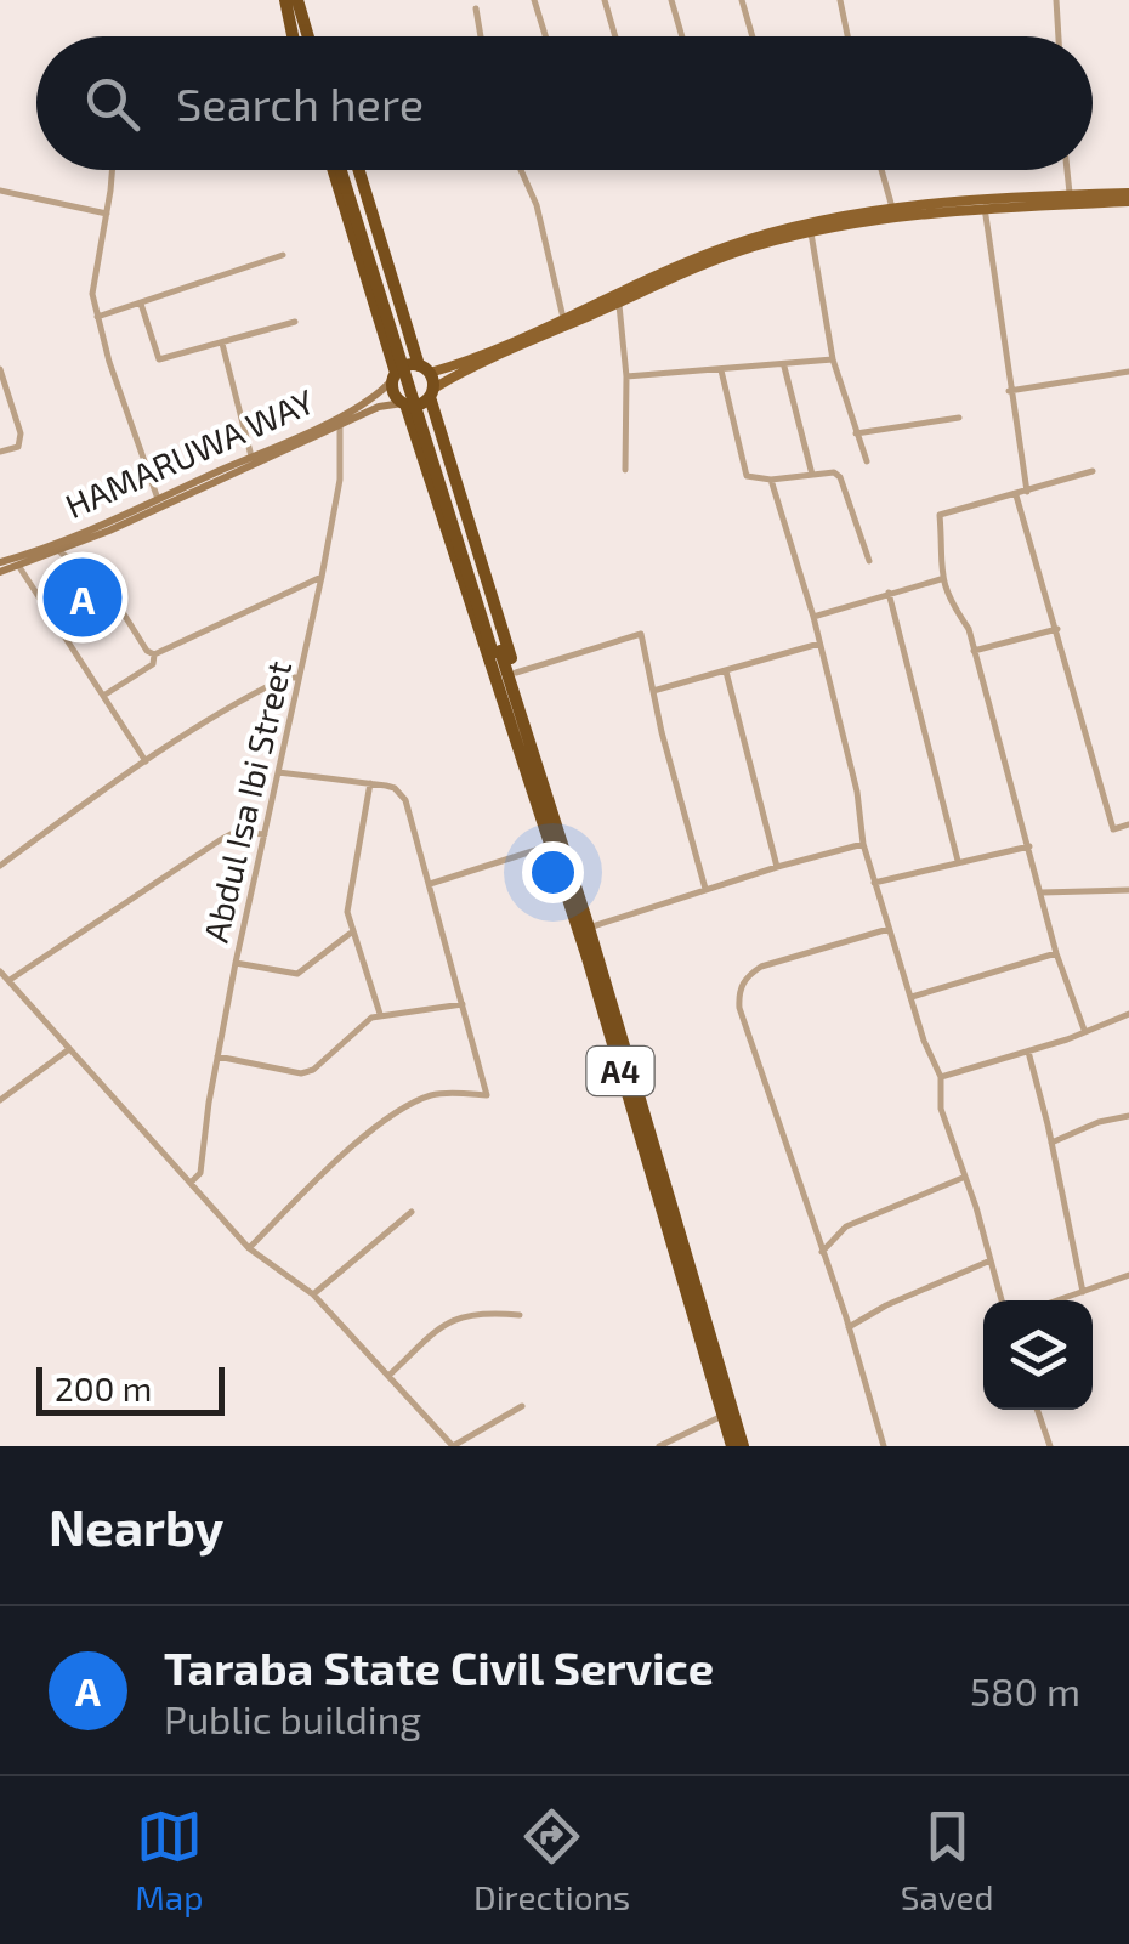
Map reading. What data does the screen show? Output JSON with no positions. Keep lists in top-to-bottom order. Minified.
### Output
{"streets":{"highway":["A4"],"main road":["HAMARUWA WAY"],"street":["Abdul Isa Ibi Street"]},"crossings":[["HAMARUWA WAY","A4"]],"scale_bar":"200 m","page":{"search":"Search here","pins":"A","scale":"200 m","heading":"Nearby","list":[{"mark":"A","name":"Taraba State Civil Service","note":"Public building","value":"580 m"}],"nav":["Map","Directions","Saved"]}}
